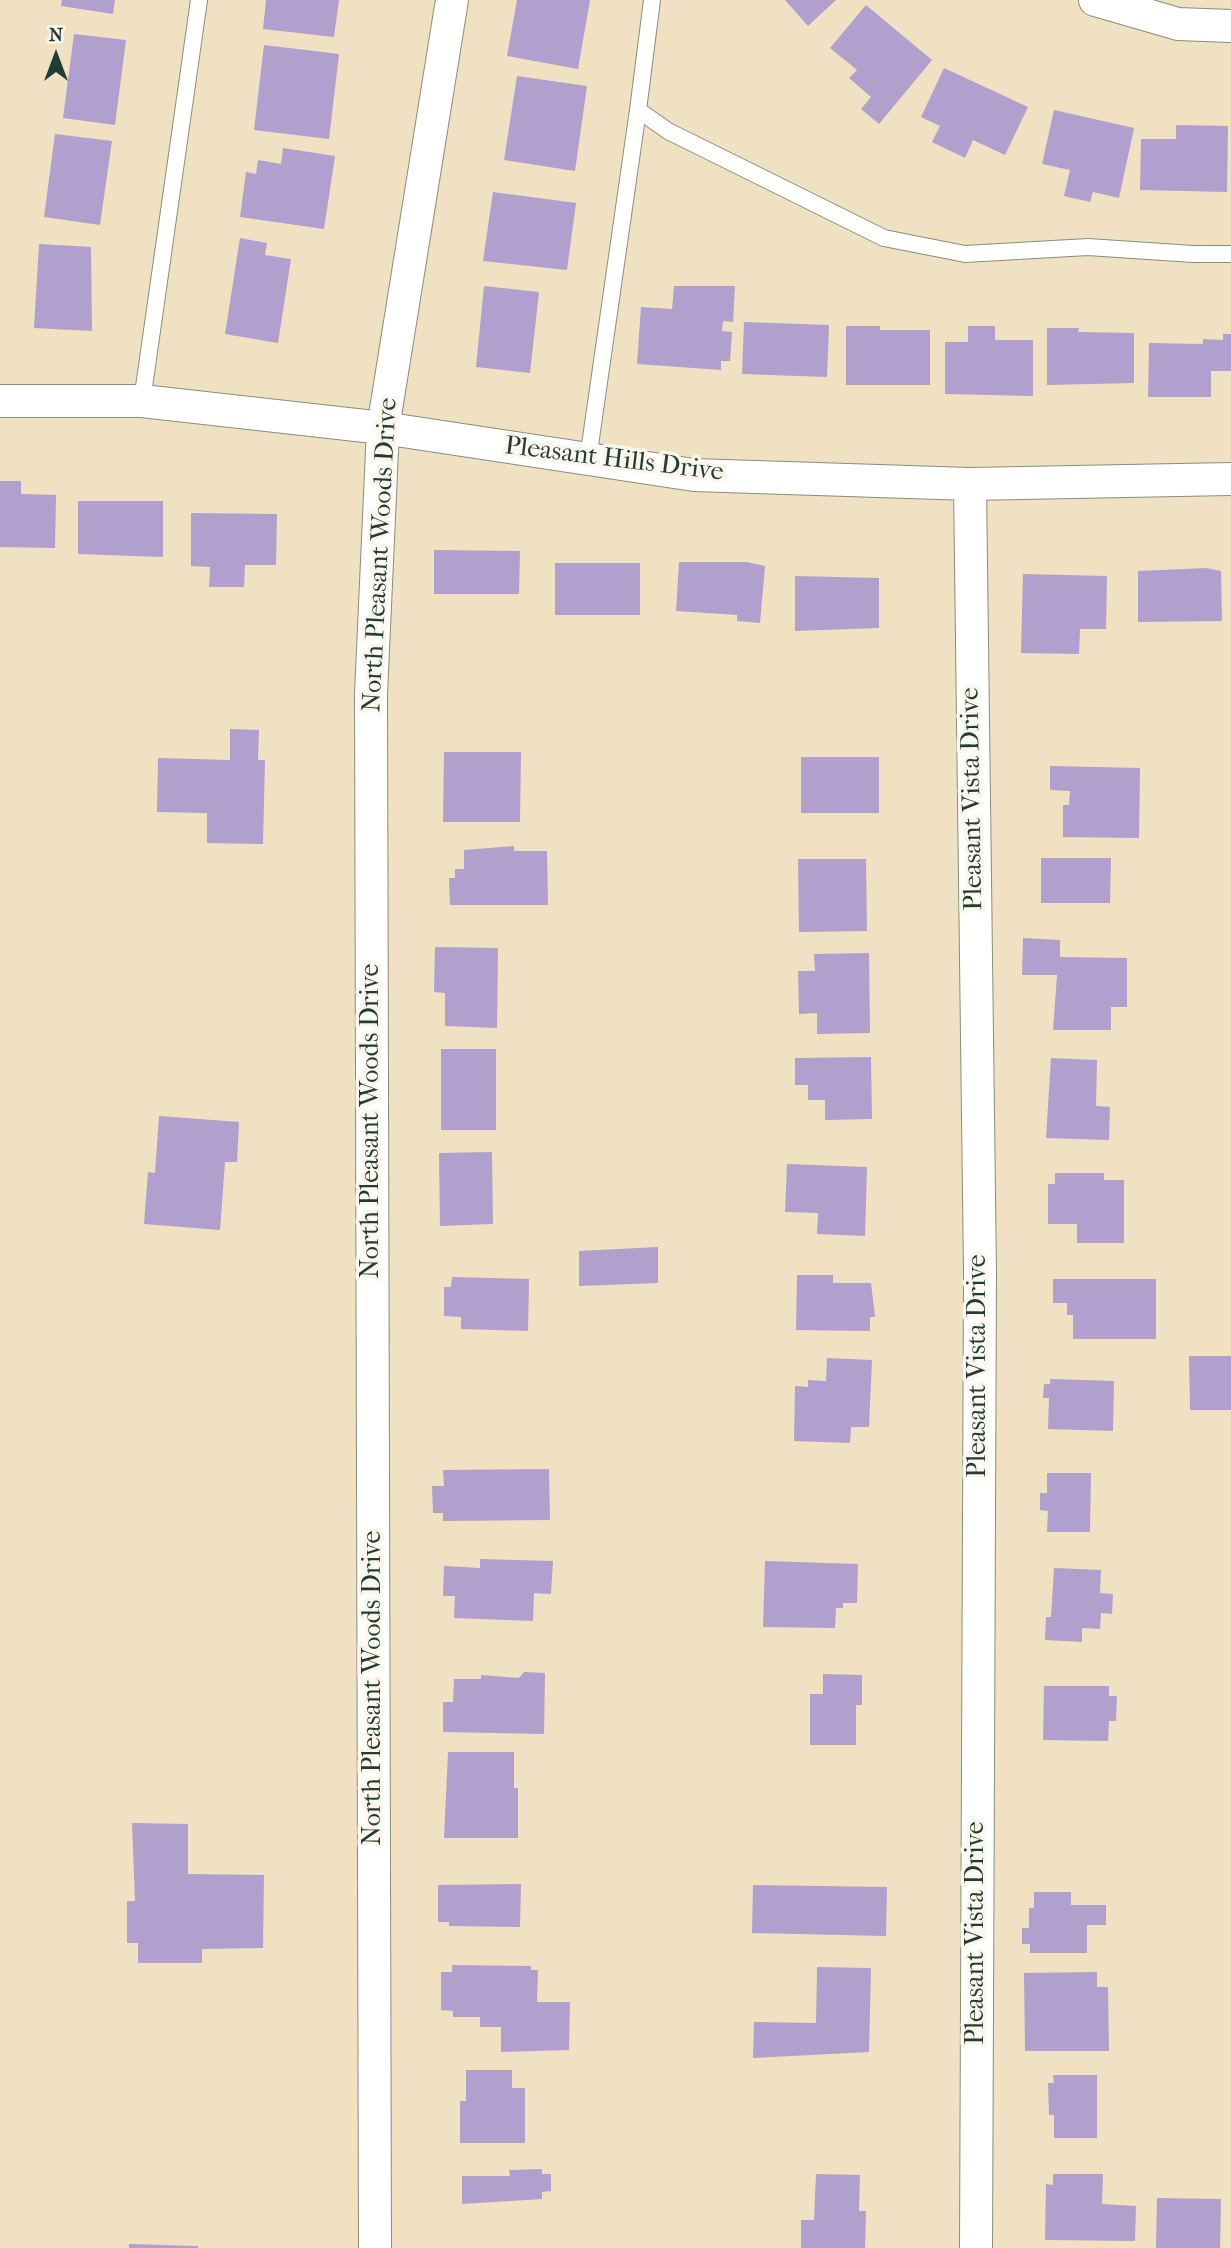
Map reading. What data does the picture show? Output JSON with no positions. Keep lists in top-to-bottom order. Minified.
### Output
{"streets":{"street":["Pleasant Hills Drive","North Pleasant Woods Drive","Pleasant Vista Drive"]},"crossings":[["Pleasant Hills Drive","North Pleasant Woods Drive"],["Pleasant Hills Drive","Pleasant Vista Drive"]],"north":"top"}
